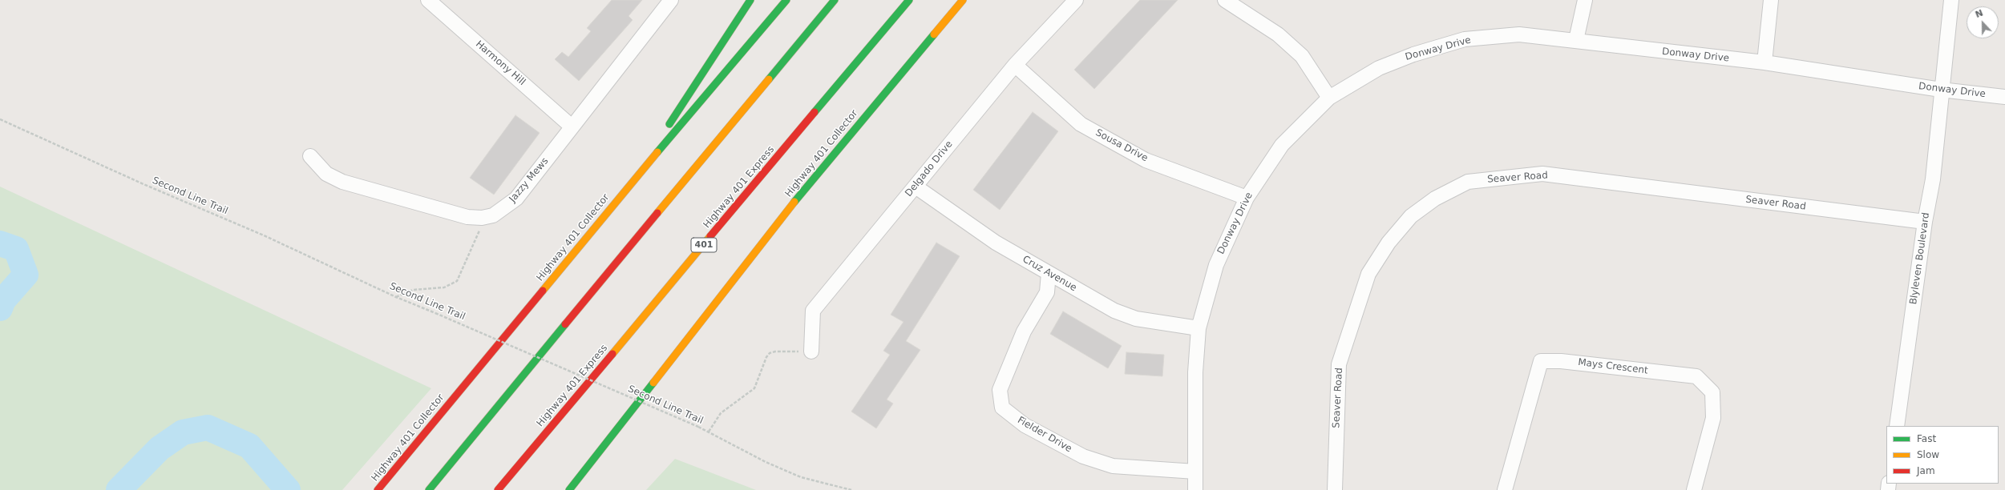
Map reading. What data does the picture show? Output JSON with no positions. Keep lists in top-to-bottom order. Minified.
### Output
{"streets":{"highway":["Highway 401 Collector","Highway 401 Express","401"],"street":["Donway Drive","Harmony Hill","Sousa Drive","Delgado Drive","Seaver Road","Jazzy Mews","Blyleven Boulevard","Cruz Avenue","Mays Crescent","Fielder Drive"],"path":["Second Line Trail"]},"crossings":[["Donway Drive","Sousa Drive"],["Donway Drive","Blyleven Boulevard"],["Donway Drive","Cruz Avenue"],["Donway Drive","Fielder Drive"],["Harmony Hill","Jazzy Mews"],["Sousa Drive","Delgado Drive"],["Delgado Drive","Cruz Avenue"],["Seaver Road","Blyleven Boulevard"],["Cruz Avenue","Fielder Drive"]],"legend":["Fast","Slow","Jam"],"north":"top"}
